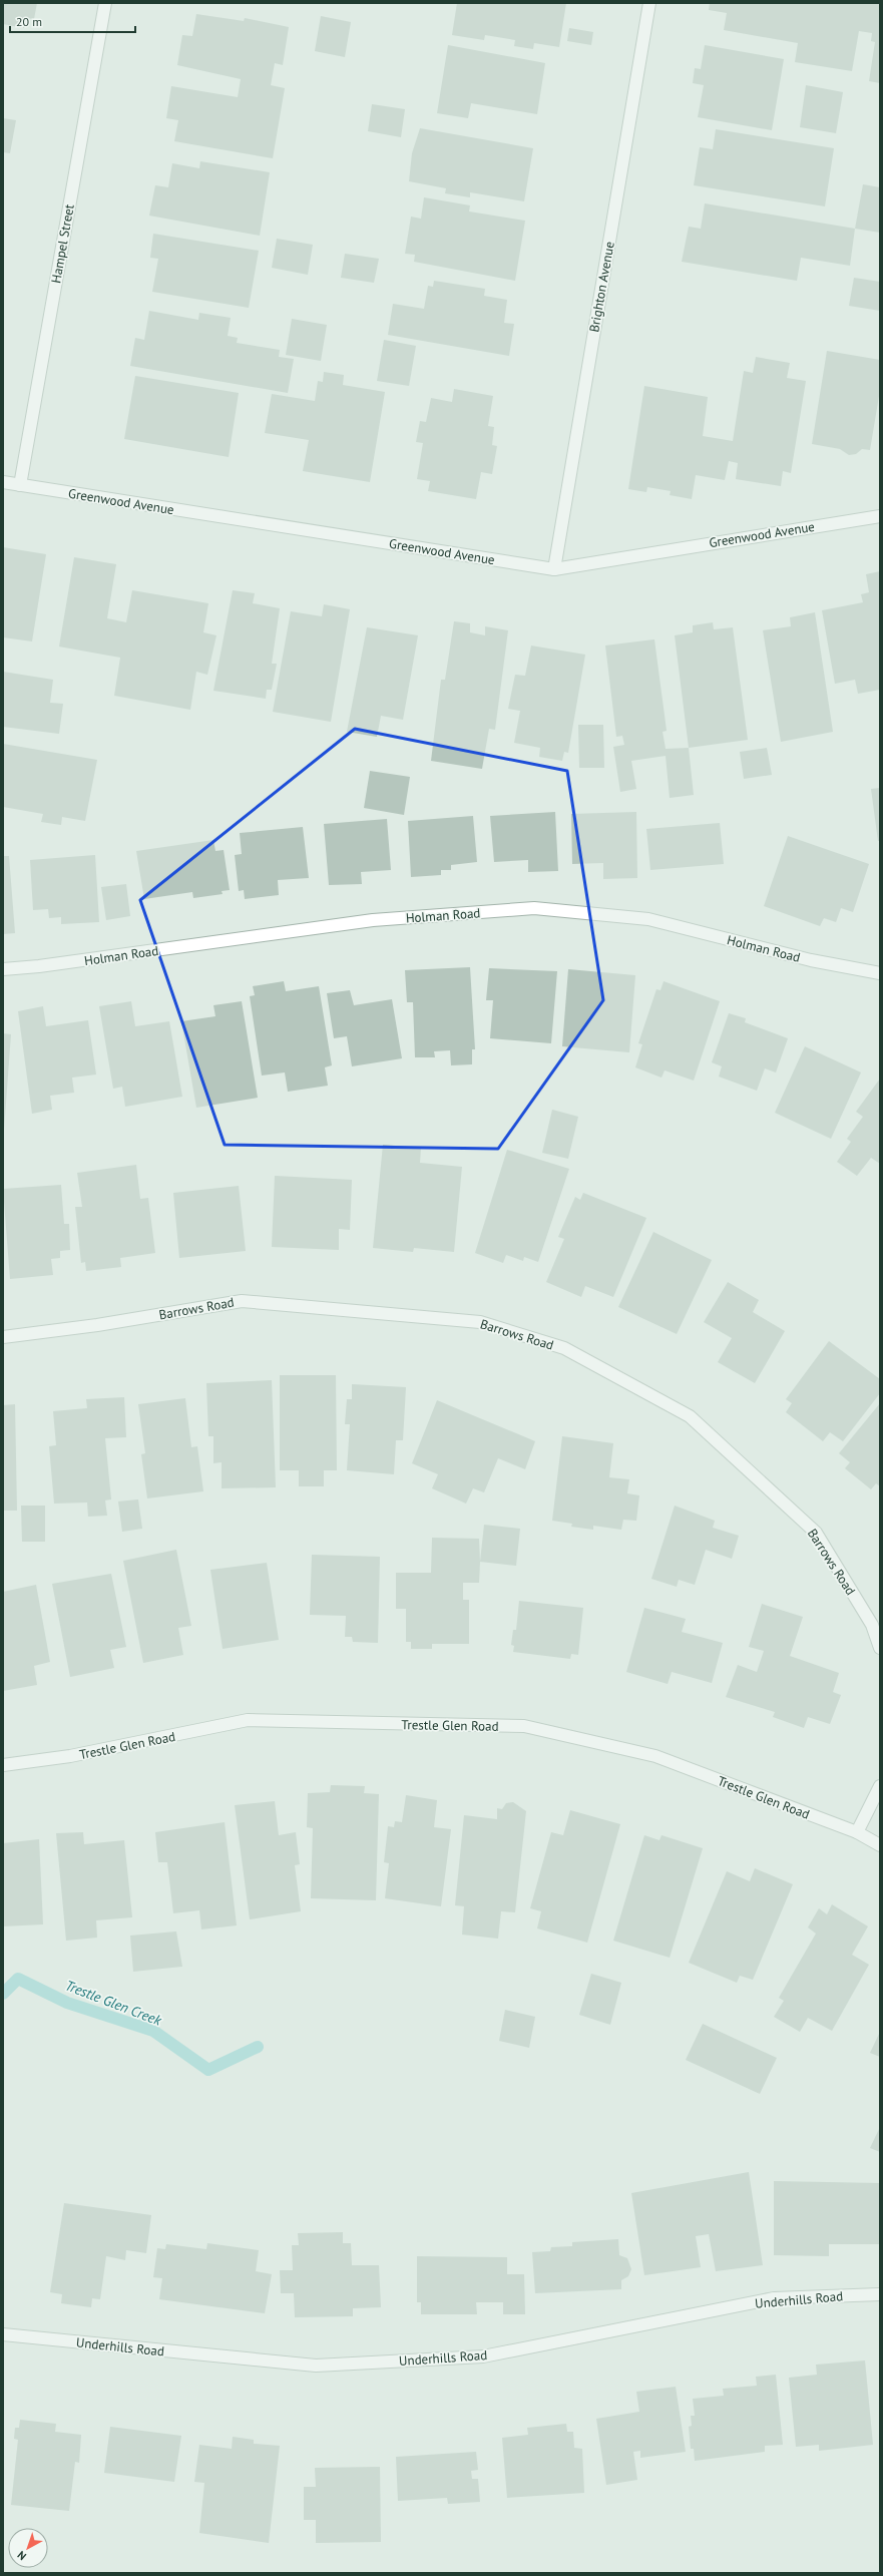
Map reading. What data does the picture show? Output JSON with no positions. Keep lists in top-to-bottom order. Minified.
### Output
{"streets":{"street":["Hampel Street","Brighton Avenue","Greenwood Avenue","Holman Road","Barrows Road","Trestle Glen Road","Underhills Road"]},"crossings":[["Hampel Street","Greenwood Avenue"],["Brighton Avenue","Greenwood Avenue"]],"water":["Trestle Glen Creek"],"scale_bar":"20 m","north":"bottom left"}
